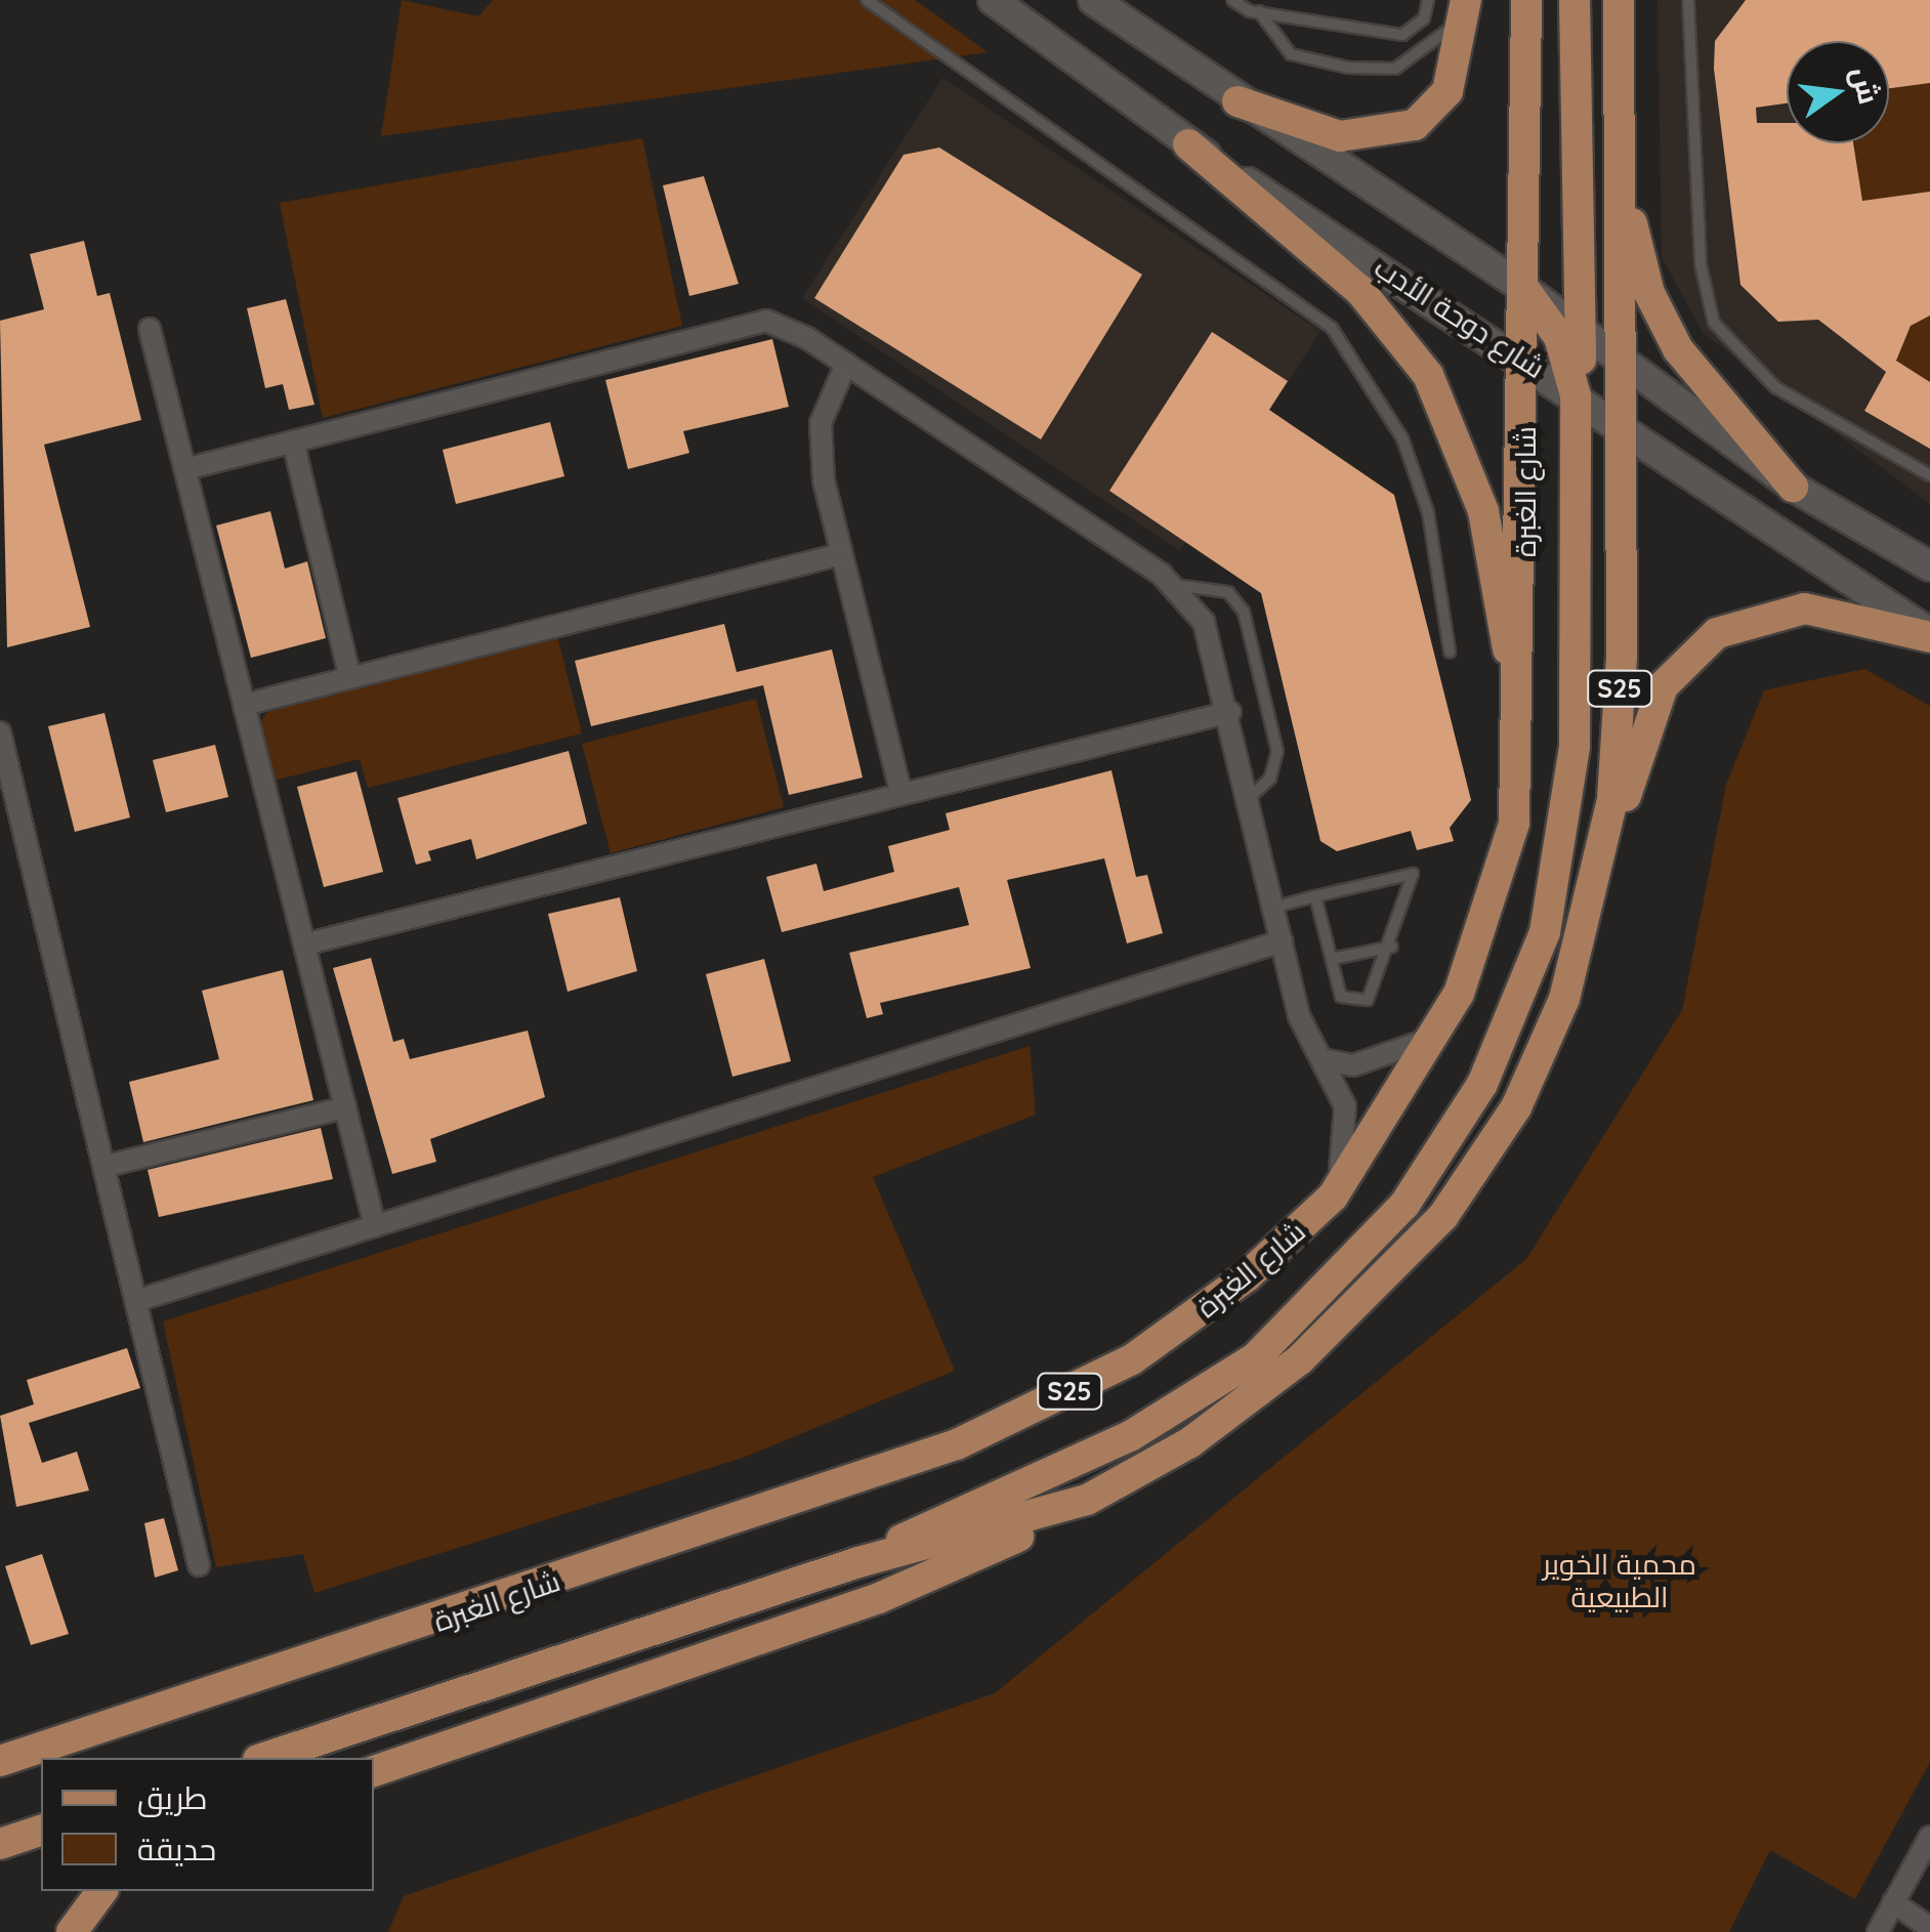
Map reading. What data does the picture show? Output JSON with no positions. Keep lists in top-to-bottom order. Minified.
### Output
{"streets":{"main road":["شارع دوحة الأدب","شارع الغبرة","S25"]},"crossings":[["شارع دوحة الأدب","شارع الغبرة"],["شارع دوحة الأدب","S25"]],"parks":["محمية الخوير الطبيعية"],"legend":["طريق","حديقة"],"north":"right"}
